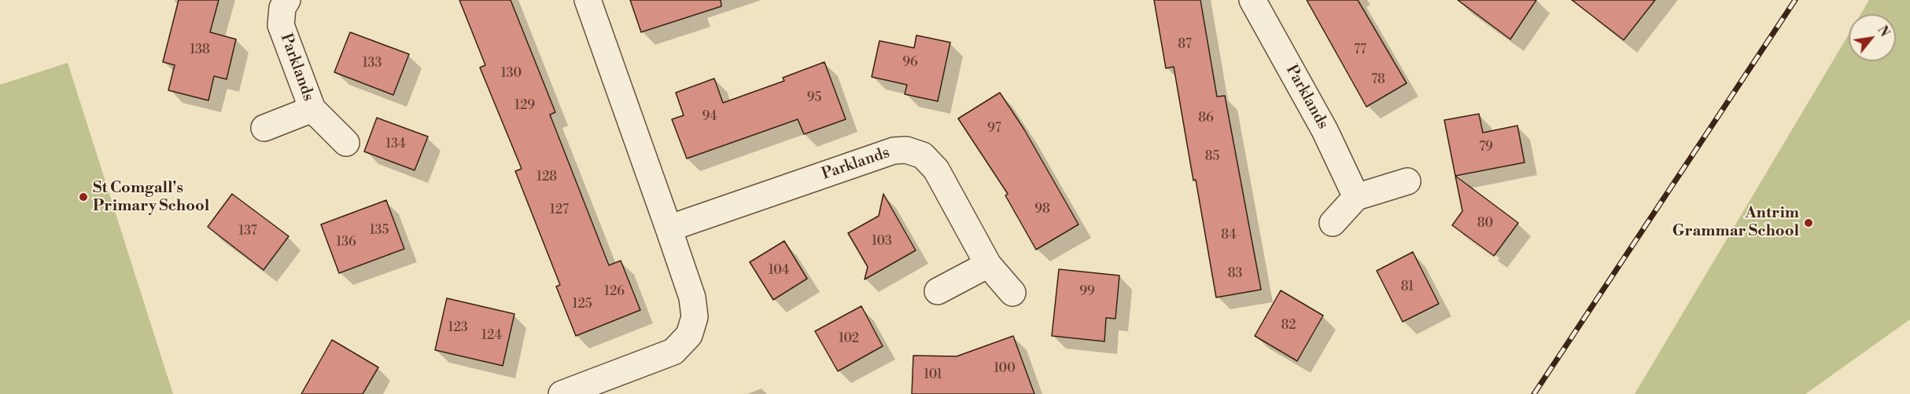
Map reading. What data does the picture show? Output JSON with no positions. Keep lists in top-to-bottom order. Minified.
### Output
{"streets":{"street":["Parklands"]},"places":["St Comgall's Primary School","Antrim Grammar School"],"house_numbers":["87","138","77","96","133","130","78","95","129","94","86","97","134","79","85","128","98","127","80","135","137","84","103","136","104","83","81","126","99","125","82","123","124","102","100","101"],"north":"top right"}
